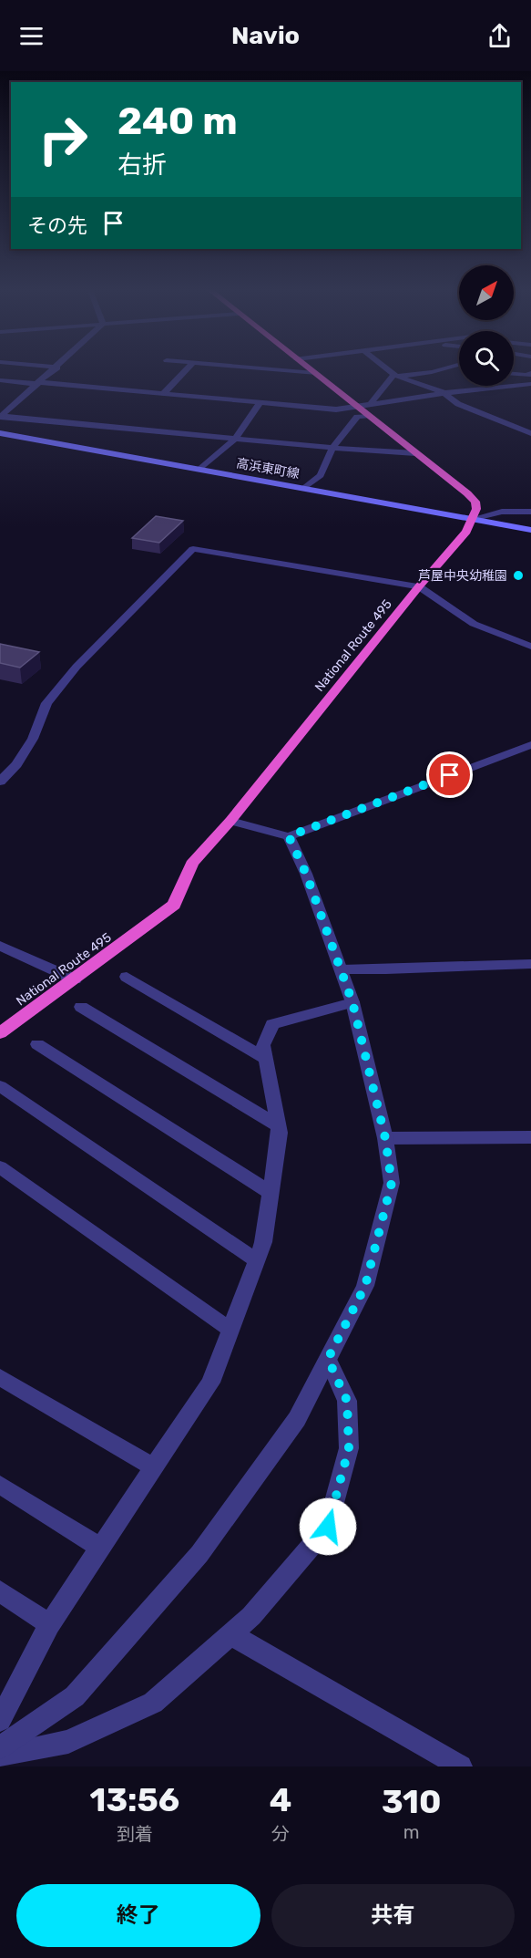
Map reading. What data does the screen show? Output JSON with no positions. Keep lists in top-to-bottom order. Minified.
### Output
{"streets":{"highway":["National Route 495"],"main road":["高浜東町線"]},"crossings":[["高浜東町線","National Route 495"]],"places":["芦屋中央幼稚園"],"north":"top right","page":{"header":"Navio","turn":["240 m","右折"],"then":"その先","eta":["13:56","到着","4","分","310","m"],"buttons":["終了","共有"]}}
